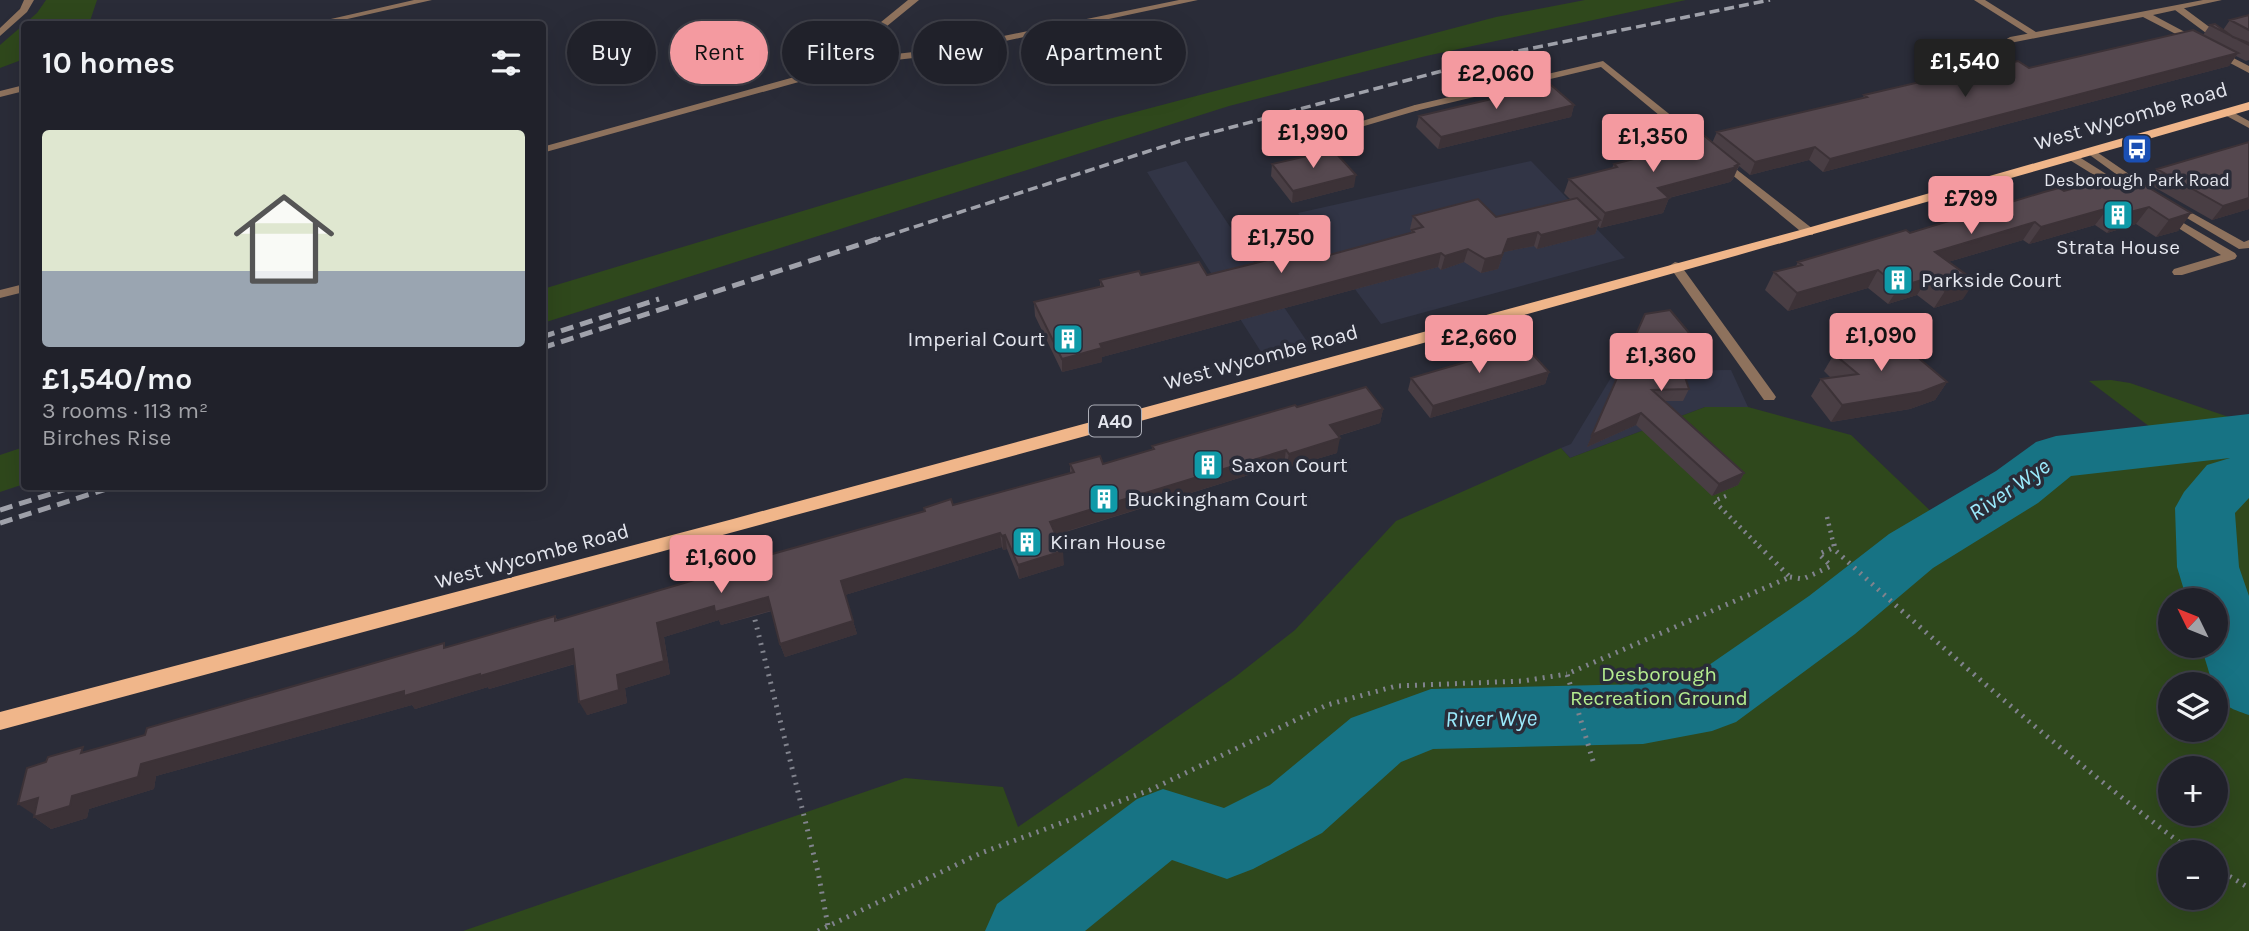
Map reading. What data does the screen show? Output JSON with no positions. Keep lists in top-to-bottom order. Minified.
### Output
{"streets":{"main road":["West Wycombe Road","A40"]},"water":["River Wye"],"parks":["Desborough Recreation Ground"],"places":{"bus stop":["Desborough Park Road"],"building":["Strata House","Parkside Court","Imperial Court","Saxon Court","Buckingham Court","Kiran House"]},"north":"top left","page":{"chip":["Buy","Rent","Filters","New","Apartment"],"heading":"10 homes","price":["£1,540","£2,060","£1,990","£1,350","£799","£1,750","£1,090","£2,660","£1,360","£1,600"],"list":[{"name":"£1,540/mo","note":"3 rooms · 113 m² · Birches Rise"}],"map_buttons":["+","−"]}}
